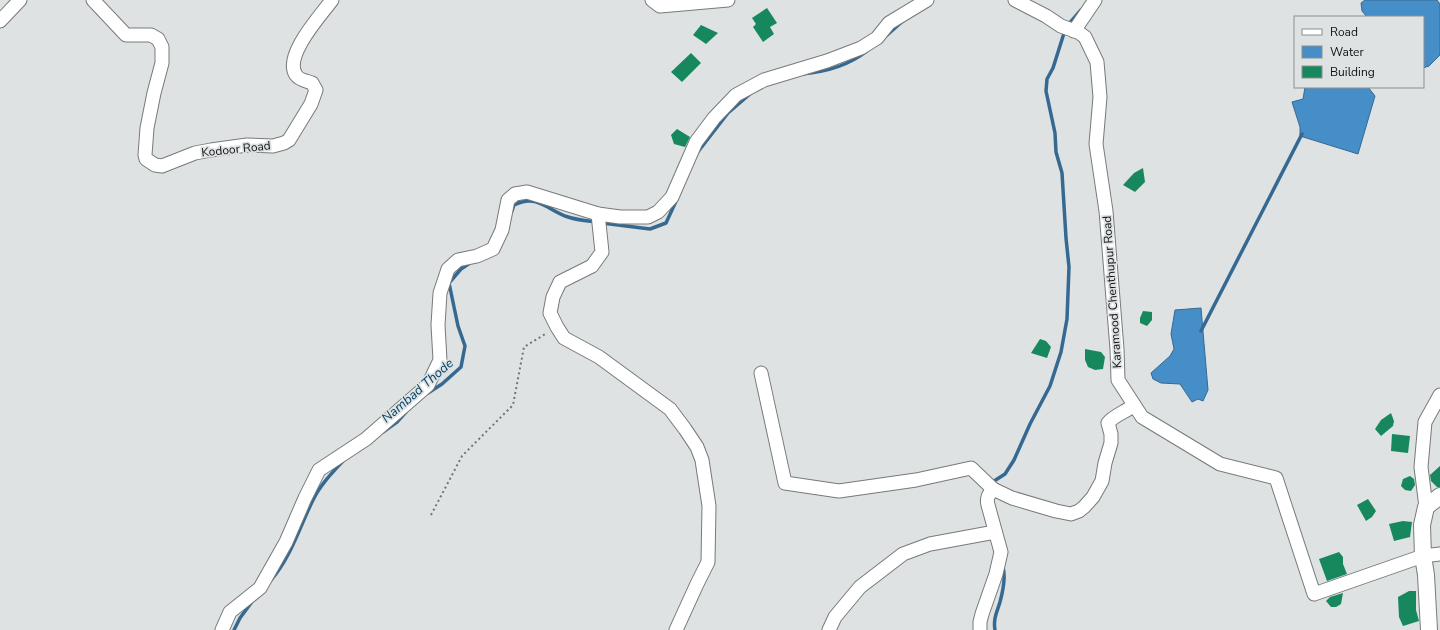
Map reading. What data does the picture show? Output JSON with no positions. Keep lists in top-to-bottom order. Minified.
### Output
{"streets":{"street":["Kodoor Road","Karamood Chenthupur Road"]},"water":["Nambad Thode"],"legend":["Road","Water","Building"]}
